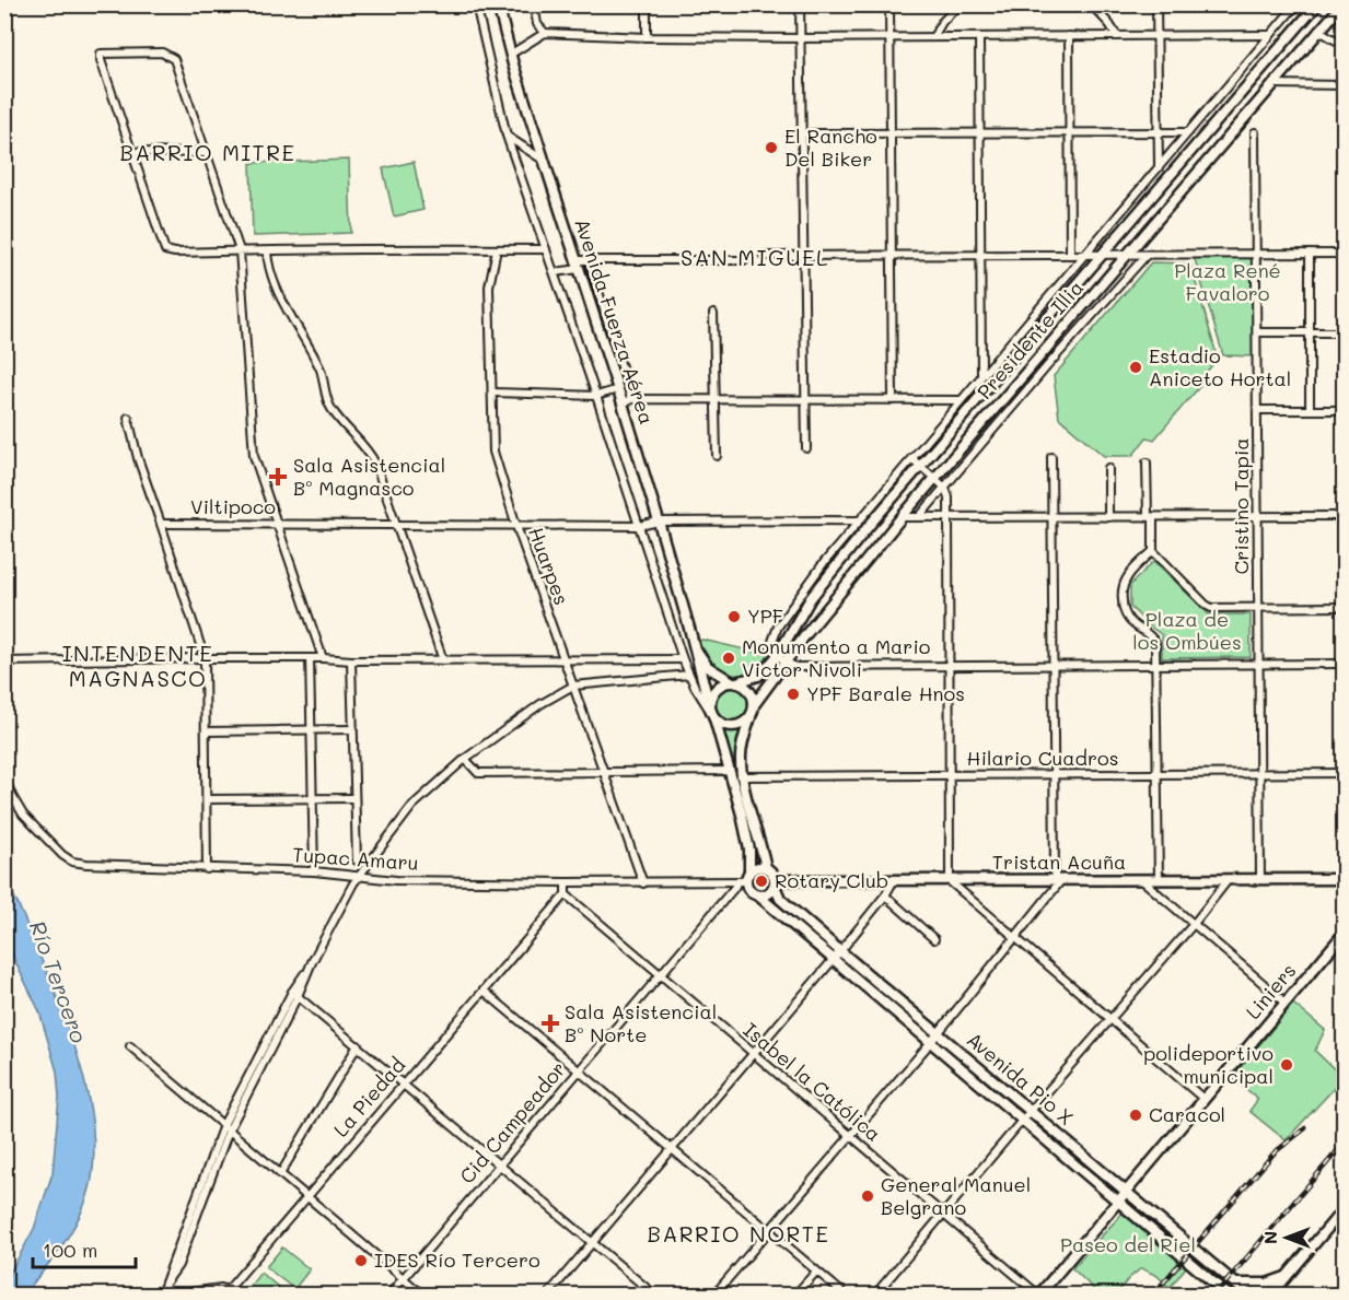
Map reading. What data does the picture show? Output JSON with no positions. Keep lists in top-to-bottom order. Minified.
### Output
{"streets":{"main road":["Avenida Fuerza Aérea","Presidente Illia","Tristan Acuña","Liniers","Avenida Pio X"],"street":["Cristino Tapia","Viltipoco","Huarpes","Hilario Cuadros","Tupac Amaru","Isabel la Católica","La Piedad","Cid Campeador"]},"crossings":[["Avenida Fuerza Aérea","Presidente Illia"],["Avenida Fuerza Aérea","Viltipoco"],["Avenida Fuerza Aérea","Tupac Amaru"],["Avenida Fuerza Aérea","Tristan Acuña"],["Avenida Fuerza Aérea","Avenida Pio X"],["Avenida Fuerza Aérea","Cid Campeador"],["Cristino Tapia","Hilario Cuadros"],["Cristino Tapia","Tristan Acuña"],["Viltipoco","Huarpes"],["Huarpes","Tupac Amaru"],["Tupac Amaru","Tristan Acuña"],["Tupac Amaru","Avenida Pio X"],["Tupac Amaru","Cid Campeador"],["Tristan Acuña","Avenida Pio X"],["Tristan Acuña","Cid Campeador"],["Liniers","Avenida Pio X"],["Liniers","Isabel la Católica"],["Avenida Pio X","Cid Campeador"],["Isabel la Católica","La Piedad"],["Isabel la Católica","Cid Campeador"]],"districts":["BARRIO MITRE","SAN MIGUEL","INTENDENTE MAGNASCO","BARRIO NORTE"],"water":["Río Tercero"],"parks":["Plaza René Favaloro","Plaza de los Ombúes","Paseo del Riel"],"places":{"other":["El Rancho Del Biker","Estadio Aniceto Hortal","YPF","Monumento a Mario Victor Nivoli","YPF Barale Hnos","Rotary Club","polideportivo municipal","Caracol","General Manuel Belgrano","IDES Río Tercero"],"health":["Sala Asistencial Bº Magnasco","Sala Asistencial Bº Norte"]},"scale_bar":"100 m","north":"left"}
